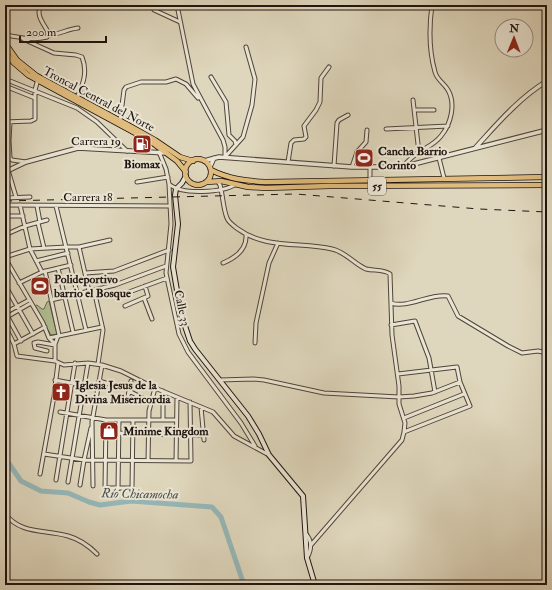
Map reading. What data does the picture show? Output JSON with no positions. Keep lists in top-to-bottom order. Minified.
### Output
{"streets":{"highway":["Troncal Central del Norte","55"],"street":["Carrera 19","Carrera 18","Calle 33"]},"crossings":[["Troncal Central del Norte","Carrera 19"],["Troncal Central del Norte","55"],["Carrera 19","Calle 33"],["Carrera 18","Calle 33"]],"water":["Río Chicamocha"],"places":{"fuel station":["Biomax"],"sports":["Cancha Barrio Corinto","Polideportivo barrio el Bosque"],"church":["Iglesia Jesus de la Divina Misericordia"],"shop":["Minime Kingdom"]},"scale_bar":"200 m","north":"top"}
